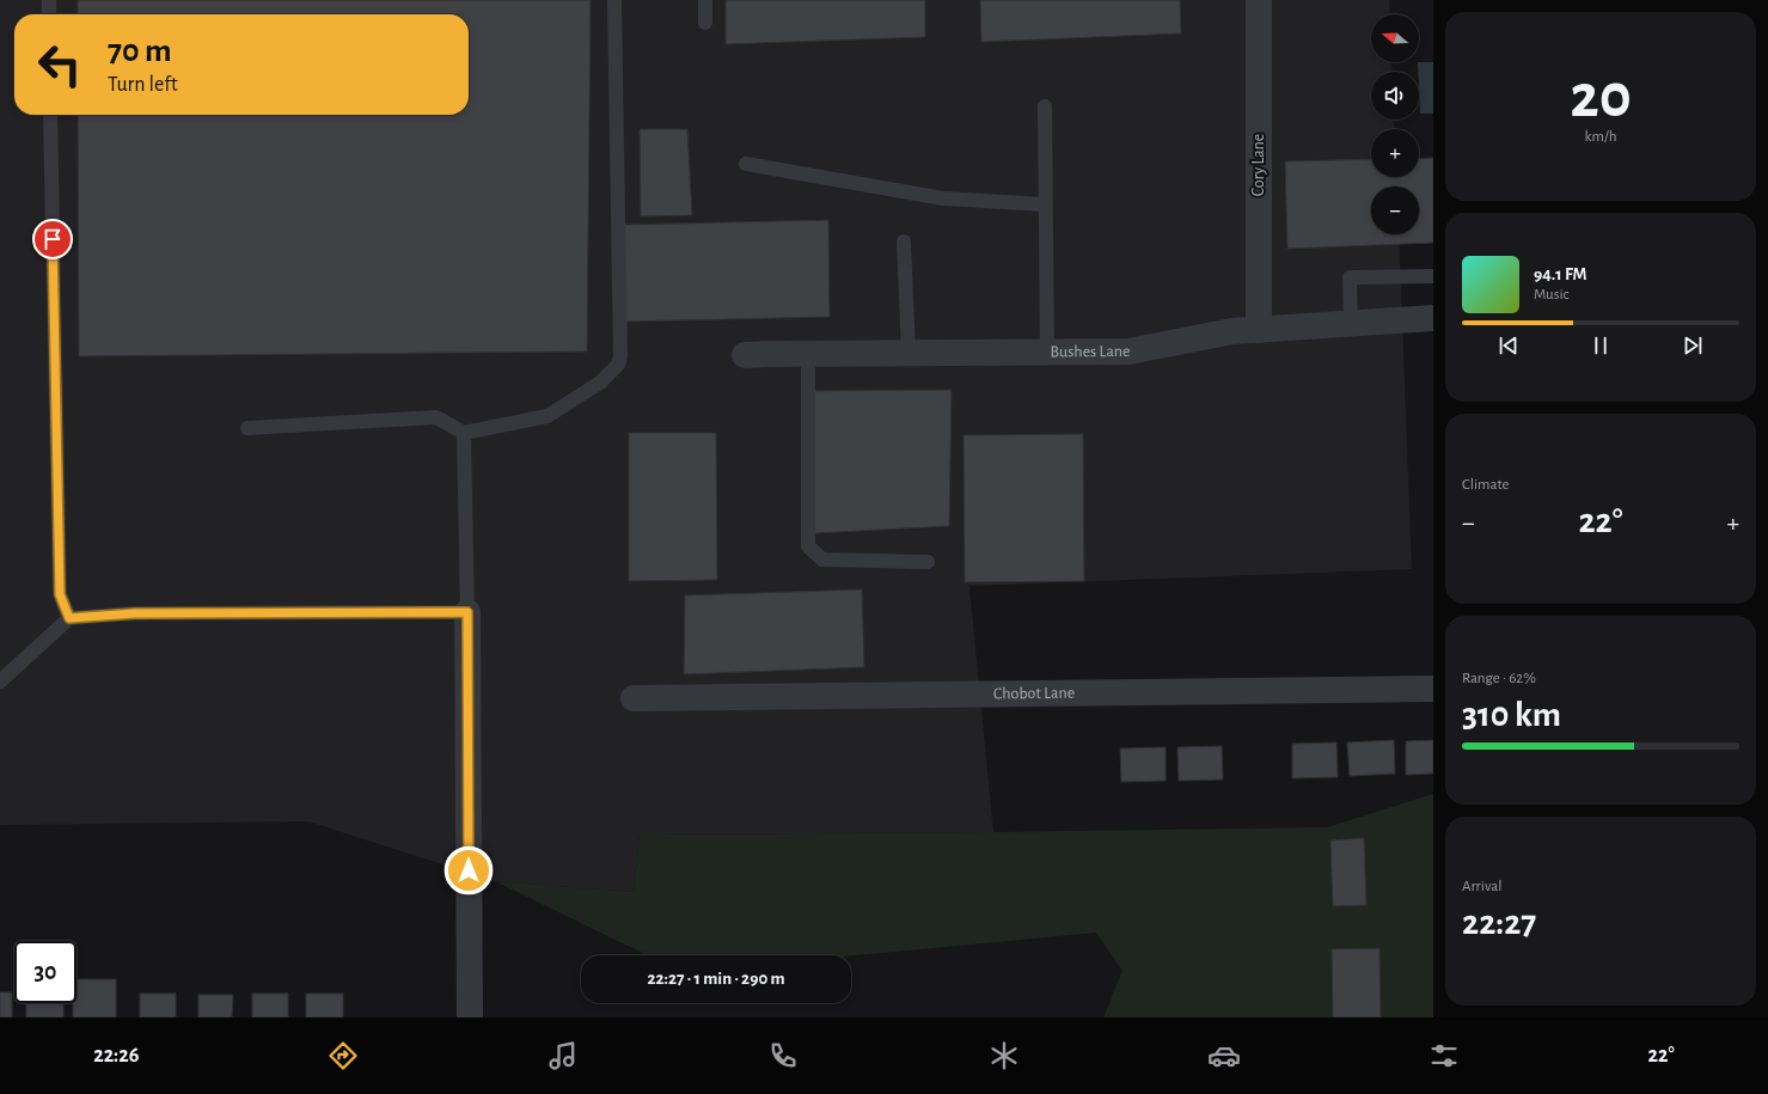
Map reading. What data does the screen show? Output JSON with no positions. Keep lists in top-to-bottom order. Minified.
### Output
{"streets":{"street":["Cory Lane","Bushes Lane","Chobot Lane"]},"crossings":[["Cory Lane","Bushes Lane"]],"north":"left","page":{"tile":[["20","km/h"],"Climate",["Range · 62%","310 km"],["Arrival","22:27"]],"map_buttons":["+","−"],"turn":["70 m","Turn left"],"song":["94.1 FM","Music"],"heat":["−","22°","+"],"limit":"30","trip":"22:27 · 1 min · 290 m","tabs":["22:26","22°"]}}
